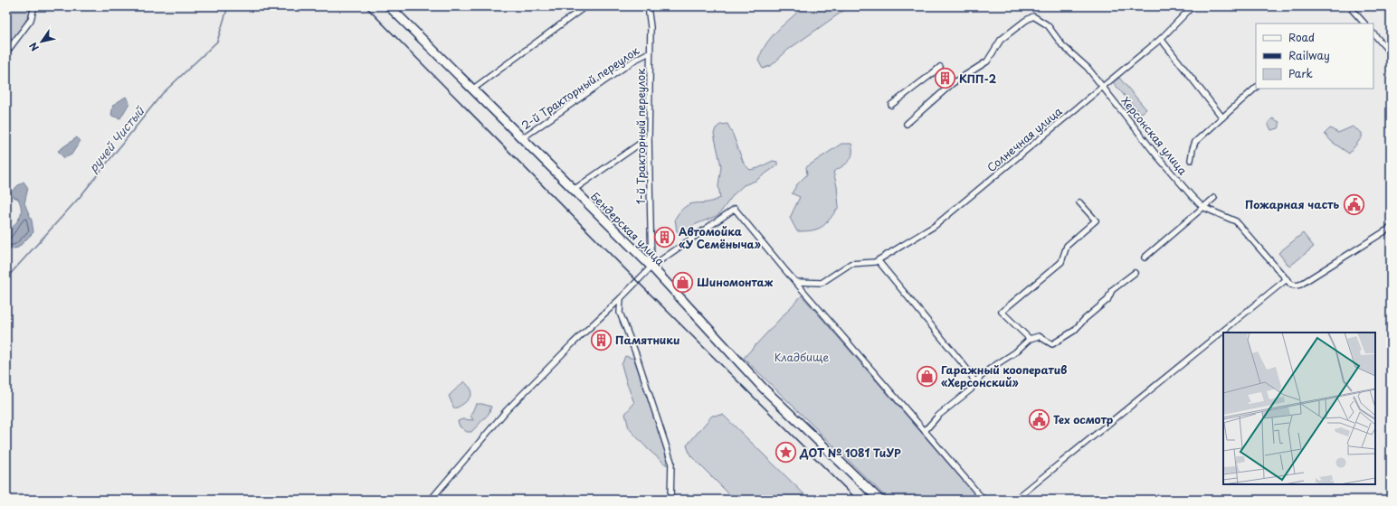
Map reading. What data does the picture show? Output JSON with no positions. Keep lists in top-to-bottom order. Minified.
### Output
{"streets":{"main road":["Бендерская улица"],"street":["2-й Тракторный переулок","Херсонская улица","1-й Тракторный переулок","Солнечная улица"]},"crossings":[["2-й Тракторный переулок","1-й Тракторный переулок"],["2-й Тракторный переулок","Бендерская улица"],["Херсонская улица","Солнечная улица"],["1-й Тракторный переулок","Бендерская улица"]],"water":["ручей Чистый"],"parks":["Кладбище"],"places":{"building":["КПП-2","Автомойка «У Семёныча»","Памятники"],"public building":["Пожарная часть","Тех осмотр"],"shop":["Шиномонтаж","Гаражный кооператив «Херсонский»"],"place":["ДОТ № 1081 ТиУР"]},"legend":["Road","Railway","Park"],"north":"bottom left"}
